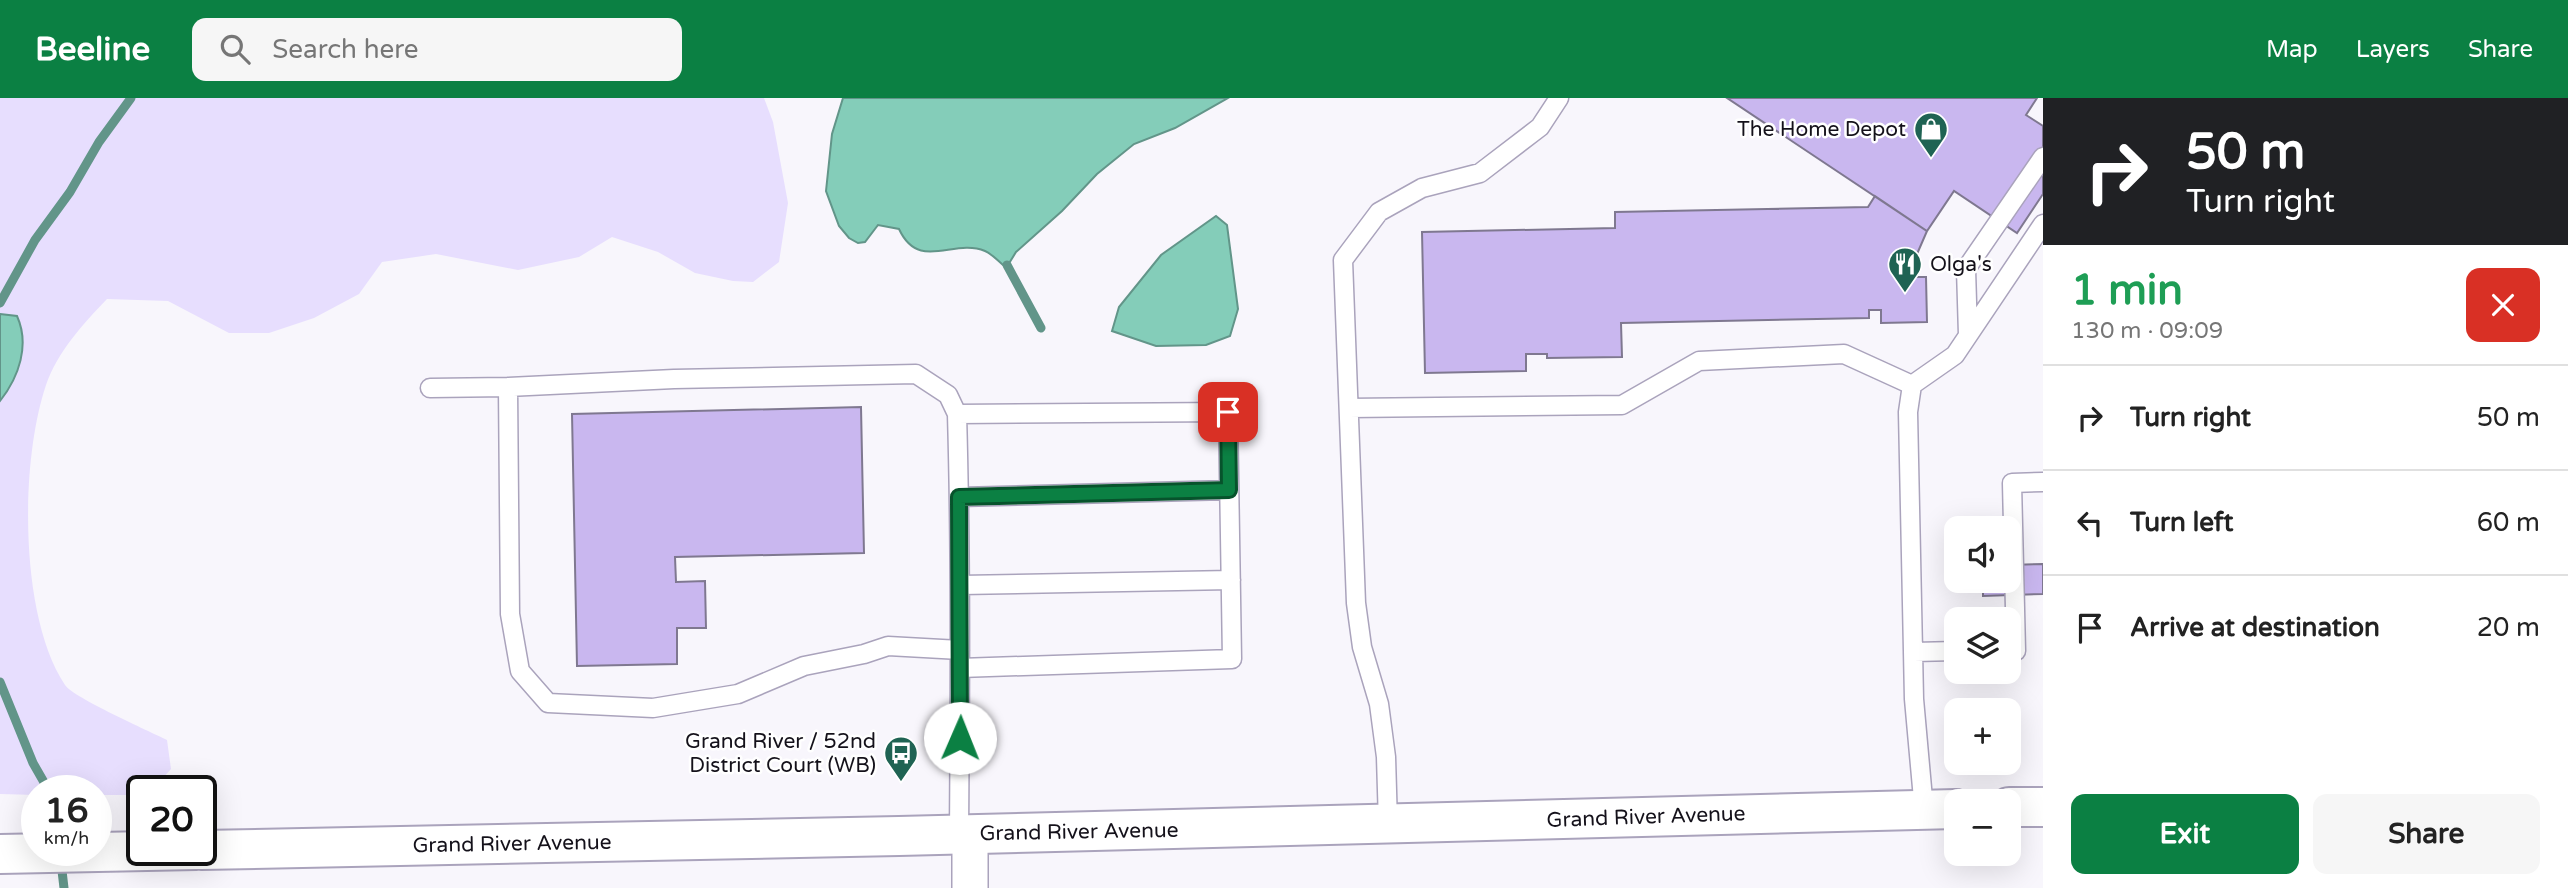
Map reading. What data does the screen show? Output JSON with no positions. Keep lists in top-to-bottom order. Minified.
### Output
{"streets":{"main road":["Grand River Avenue"]},"places":{"shop":["The Home Depot"],"restaurant":["Olga's"],"bus stop":["Grand River / 52nd District Court (WB)"]},"page":{"header":"Beeline","search":"Search here","nav":["Map","Layers","Share"],"turn":["50 m","Turn right"],"heading":["1 min","130 m · 09:09"],"list":[{"name":"Turn right","value":"50 m"},{"name":"Turn left","value":"60 m"},{"name":"Arrive at destination","value":"20 m"}],"map_buttons":["+","−"],"speed":"16 km/h","limit":"20","buttons":["Exit","Share"]}}
